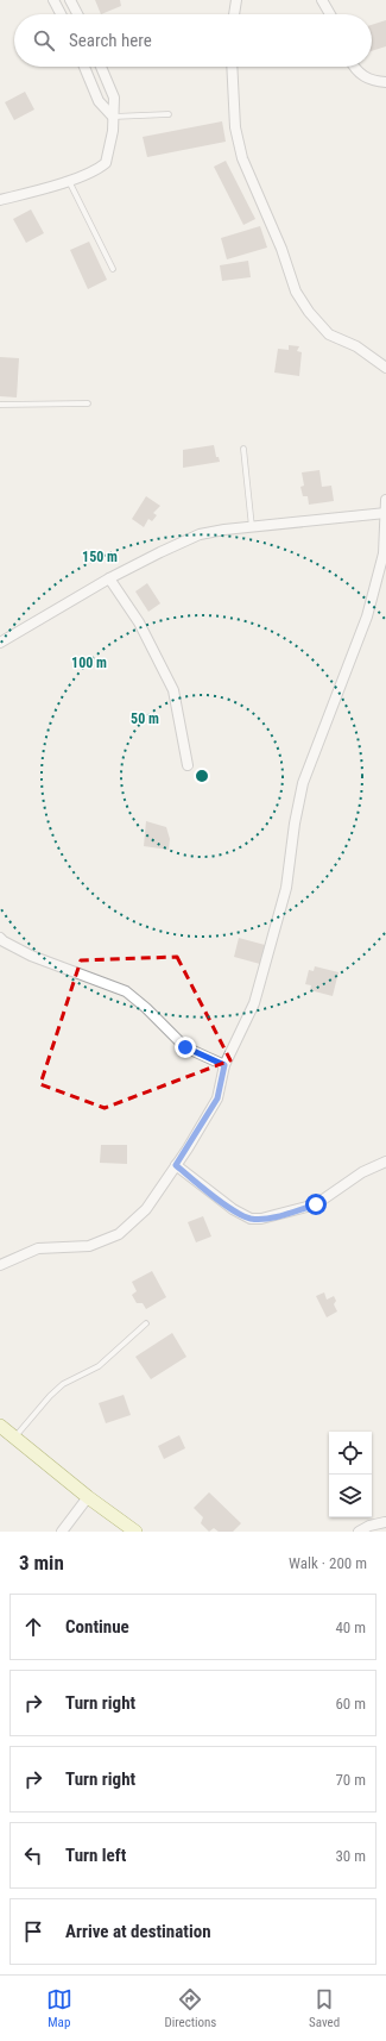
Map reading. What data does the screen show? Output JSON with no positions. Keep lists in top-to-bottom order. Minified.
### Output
{"page":{"search":"Search here","heading":["3 min","Walk · 200 m"],"list":[["Continue","40 m"],["Turn right","60 m"],["Turn right","70 m"],["Turn left","30 m"],"Arrive at destination"],"nav":["Map","Directions","Saved"]},"rings":["150 m","100 m","50 m"]}
